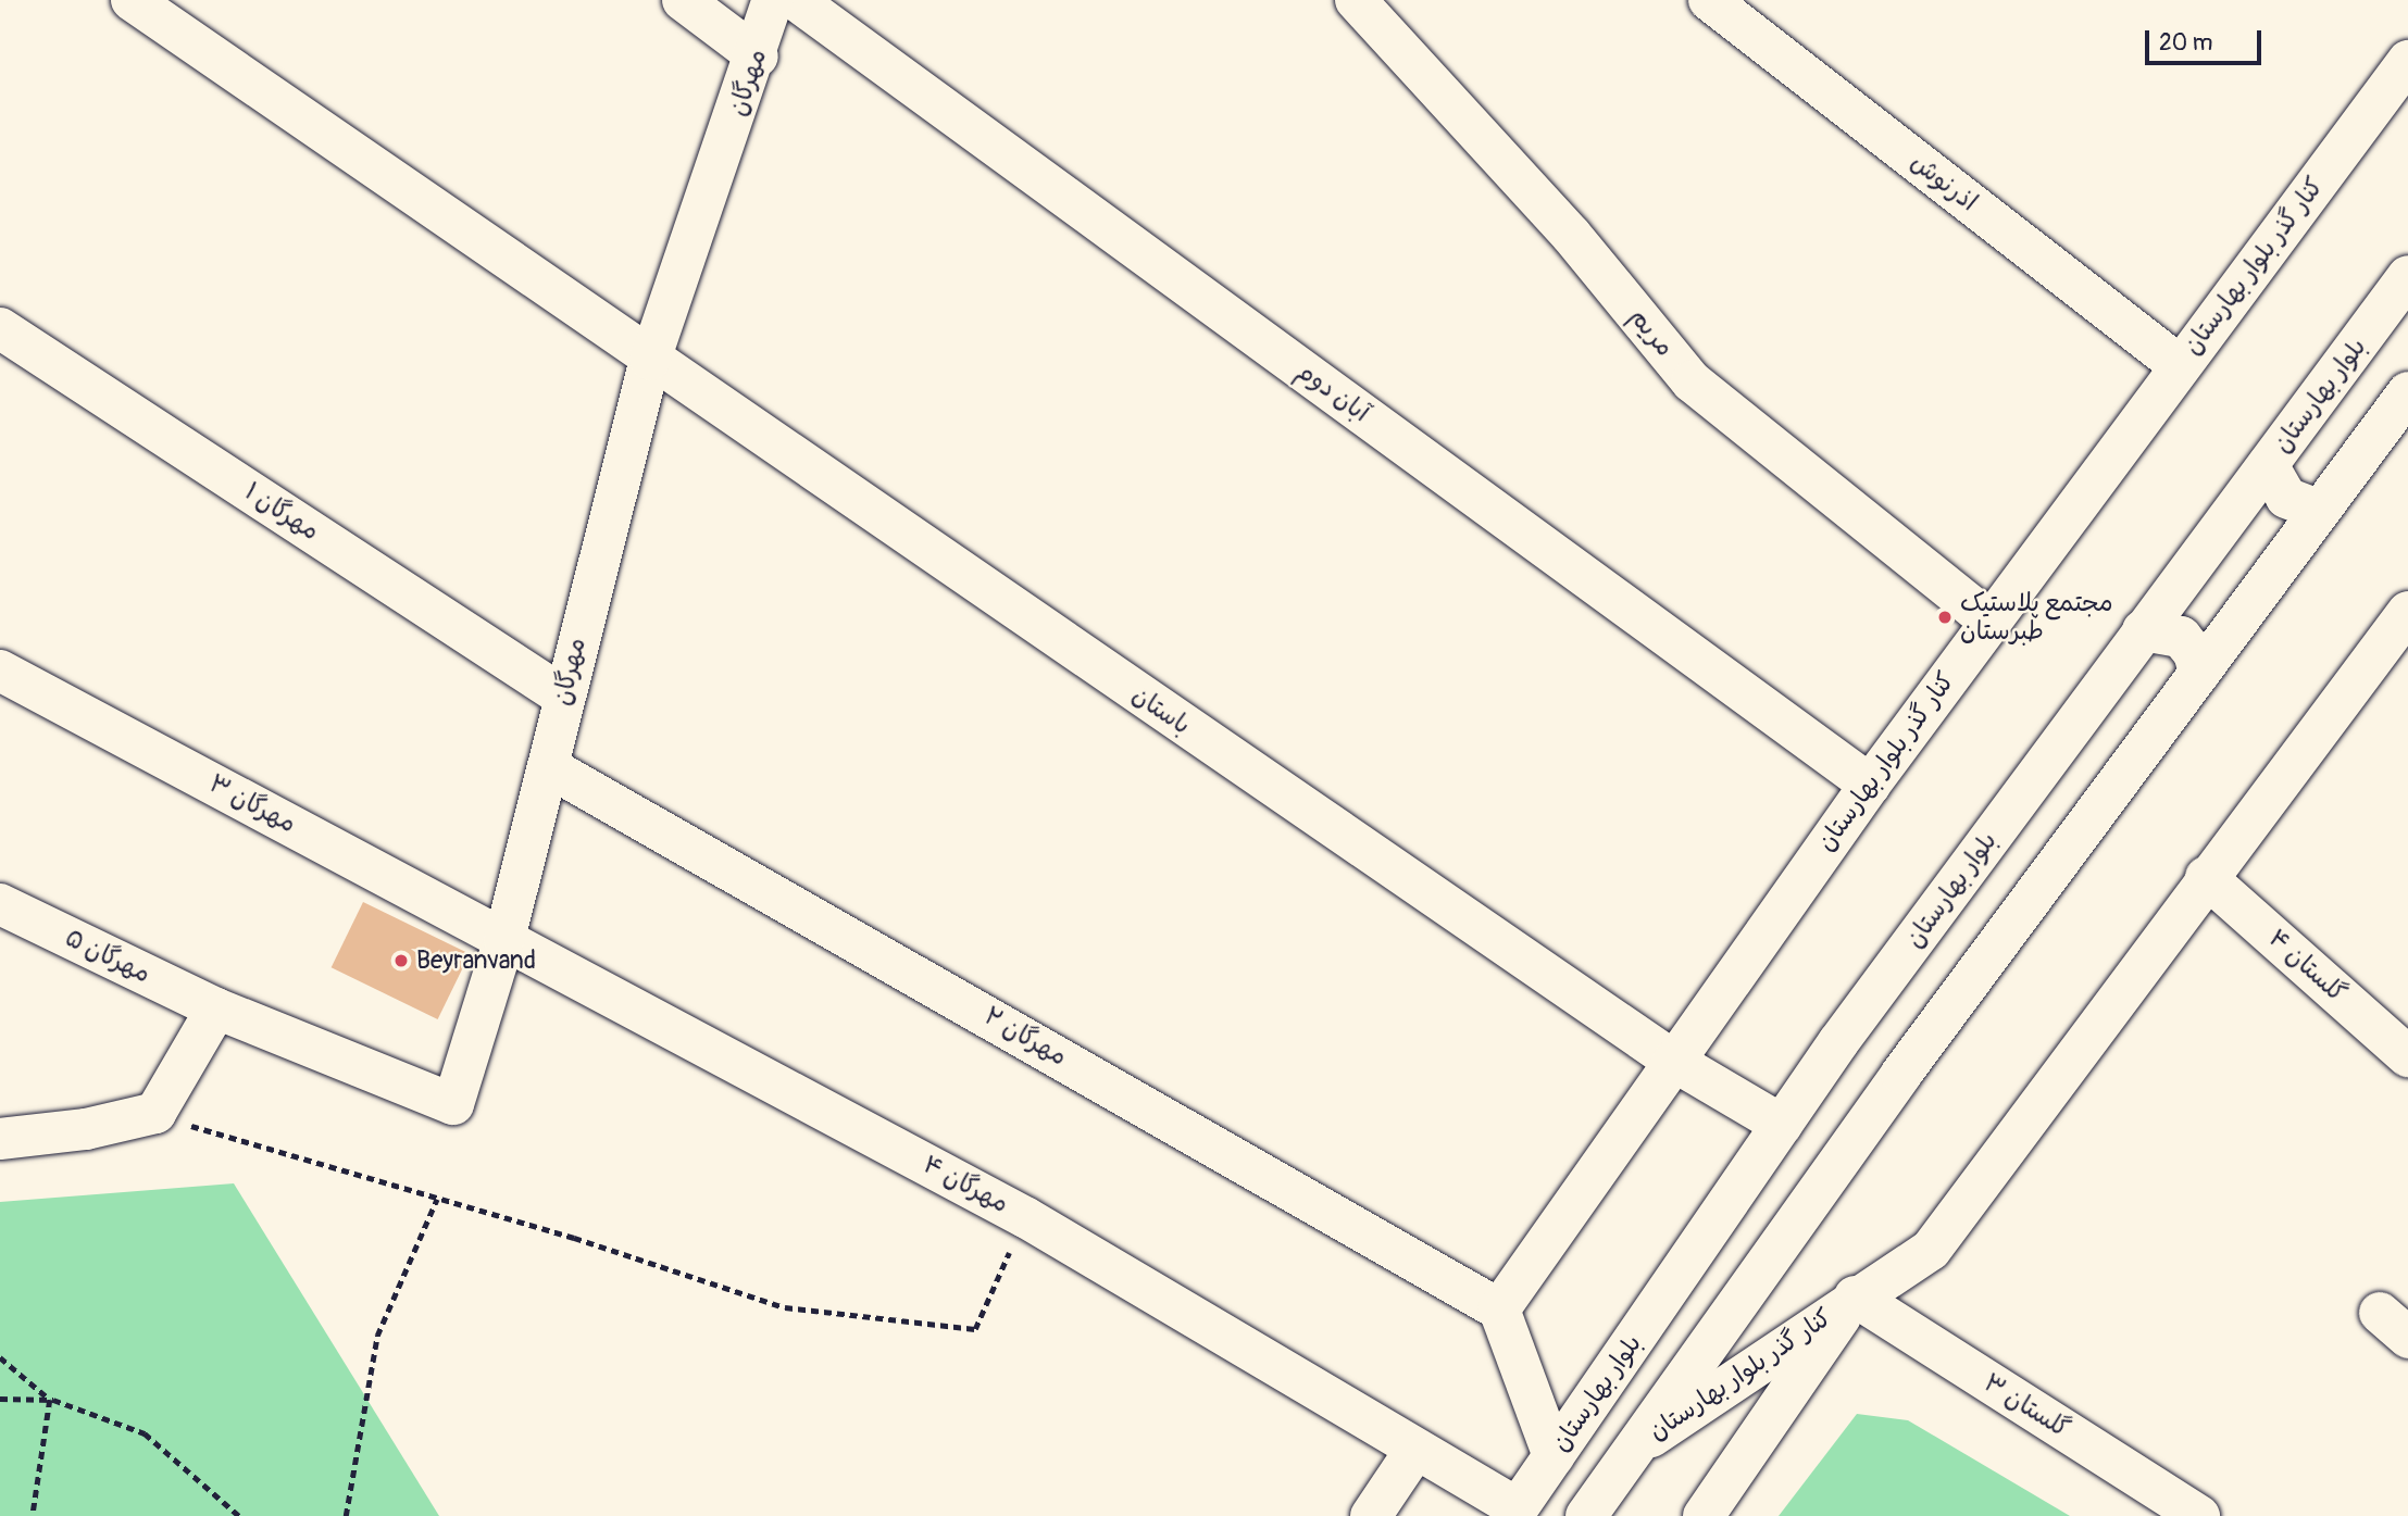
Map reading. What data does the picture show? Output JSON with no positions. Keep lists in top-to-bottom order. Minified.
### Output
{"streets":{"street":["مهرگان","اذرنوش","کنار گذر بلوار بهارستان","مریم","آبان دوم","بلوار بهارستان","مهرگان ۱","باستان","مهرگان ۳","مهرگان ۵","گلستان ۴","مهرگان ۲","مهرگان ۴","گلستان ۳"]},"crossings":[["مهرگان","مهرگان ۱"],["مهرگان","باستان"],["مهرگان","مهرگان ۳"],["مهرگان","مهرگان ۵"],["مهرگان","مهرگان ۲"],["مهرگان","مهرگان ۴"],["اذرنوش","کنار گذر بلوار بهارستان"],["کنار گذر بلوار بهارستان","مریم"],["کنار گذر بلوار بهارستان","آبان دوم"],["کنار گذر بلوار بهارستان","باستان"],["کنار گذر بلوار بهارستان","گلستان ۴"],["کنار گذر بلوار بهارستان","مهرگان ۲"],["کنار گذر بلوار بهارستان","گلستان ۳"],["بلوار بهارستان","باستان"],["بلوار بهارستان","مهرگان ۴"],["مهرگان ۳","مهرگان ۴"]],"places":["مجتمع پلاستیک طبرستان","Beyranvand"],"scale_bar":"20 m"}
